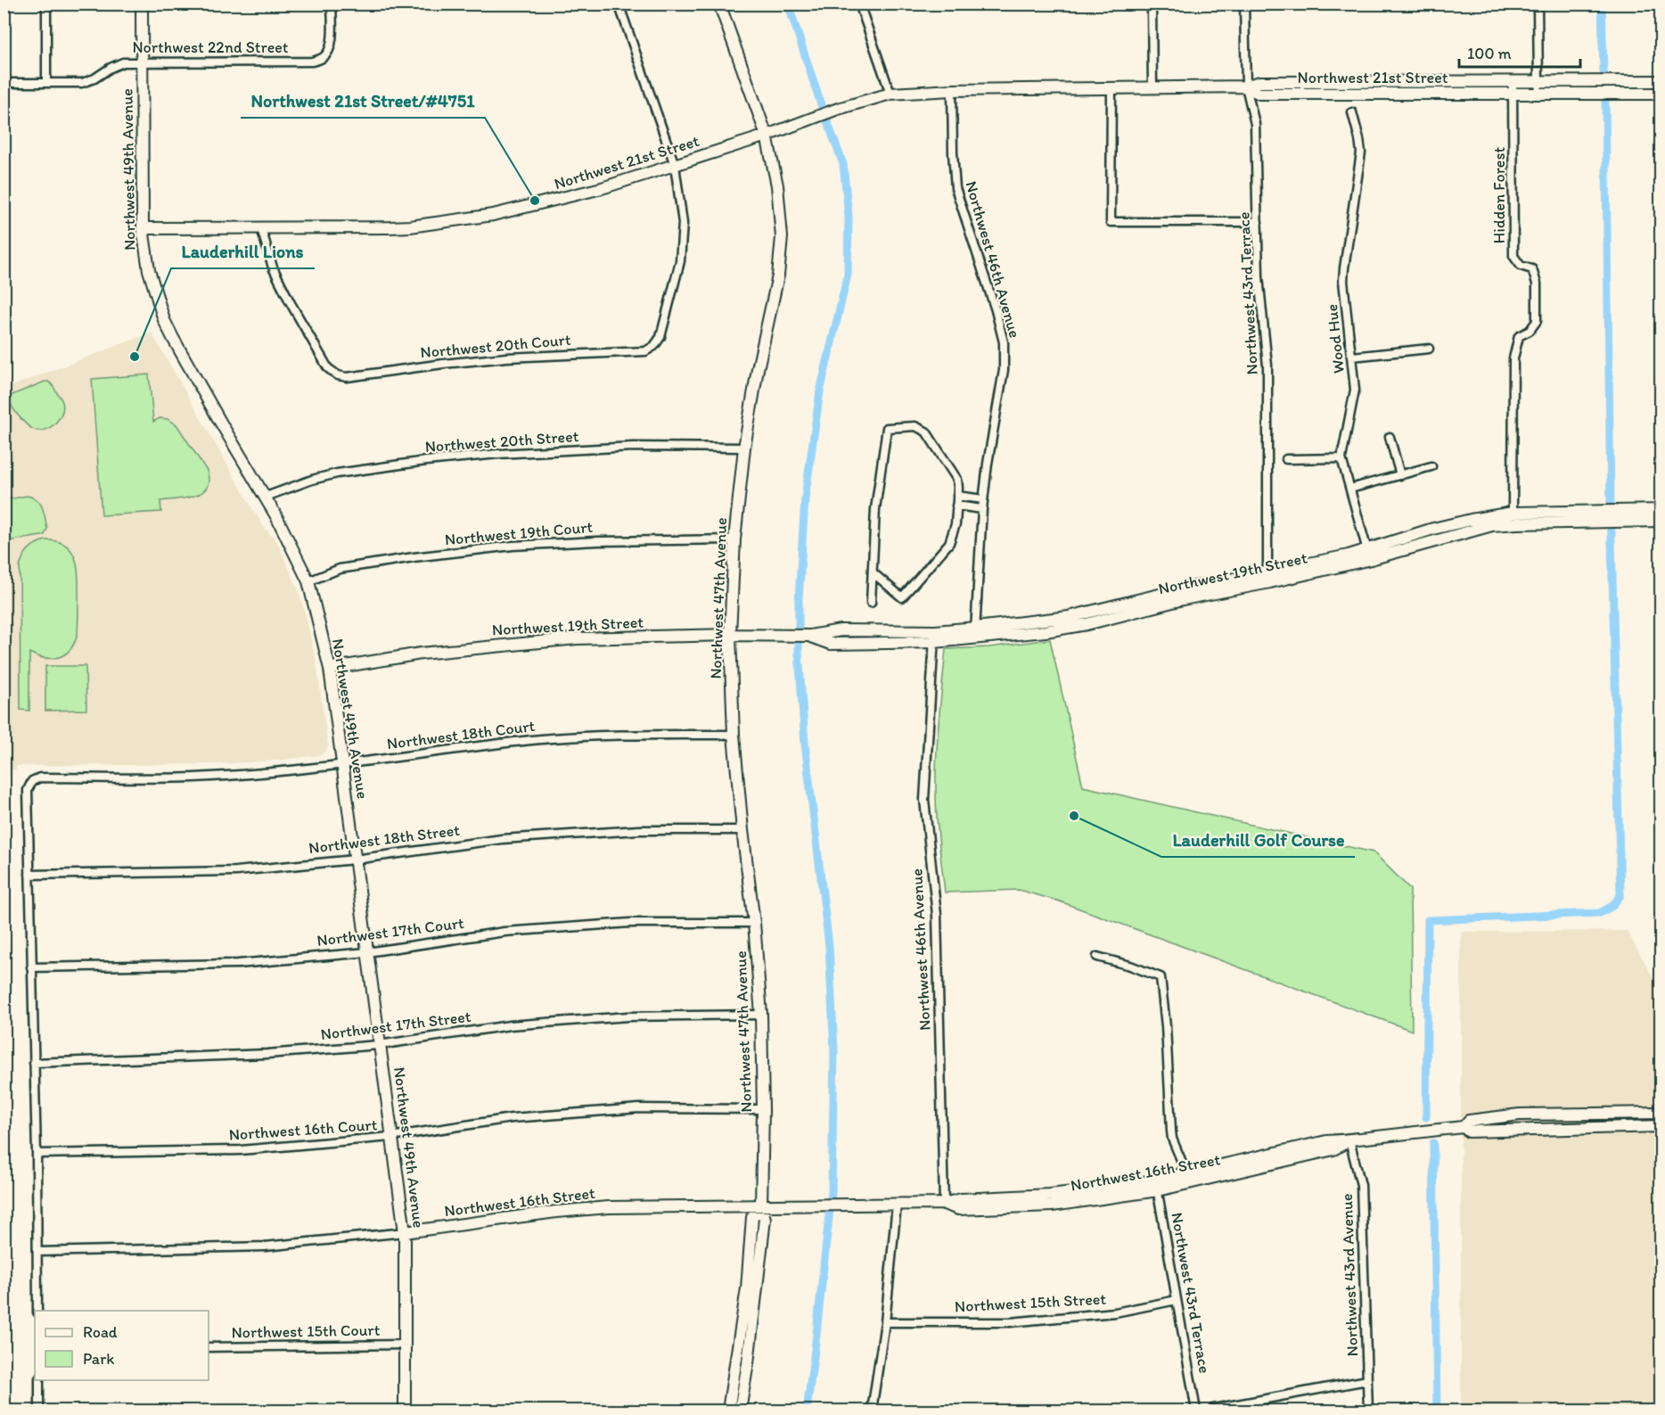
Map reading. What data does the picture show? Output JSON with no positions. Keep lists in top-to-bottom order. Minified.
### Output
{"streets":{"street":["Northwest 22nd Street","Northwest 21st Street","Northwest 49th Avenue","Hidden Forest","Northwest 46th Avenue","Northwest 43rd Terrace","Wood Hue","Northwest 20th Court","Northwest 20th Street","Northwest 19th Court","Northwest 19th Street","Northwest 47th Avenue","Northwest 18th Court","Northwest 18th Street","Northwest 17th Court","Northwest 17th Street","Northwest 16th Court","Northwest 16th Street","Northwest 43rd Avenue","Northwest 15th Street","Northwest 15th Court"]},"crossings":[["Northwest 22nd Street","Northwest 49th Avenue"],["Northwest 21st Street","Northwest 49th Avenue"],["Northwest 21st Street","Hidden Forest"],["Northwest 21st Street","Northwest 46th Avenue"],["Northwest 21st Street","Northwest 43rd Terrace"],["Northwest 21st Street","Northwest 20th Court"],["Northwest 21st Street","Northwest 47th Avenue"],["Northwest 49th Avenue","Northwest 20th Street"],["Northwest 49th Avenue","Northwest 19th Court"],["Northwest 49th Avenue","Northwest 19th Street"],["Northwest 49th Avenue","Northwest 18th Court"],["Northwest 49th Avenue","Northwest 18th Street"],["Northwest 49th Avenue","Northwest 17th Court"],["Northwest 49th Avenue","Northwest 17th Street"],["Northwest 49th Avenue","Northwest 16th Court"],["Northwest 49th Avenue","Northwest 16th Street"],["Northwest 49th Avenue","Northwest 15th Court"],["Hidden Forest","Northwest 19th Street"],["Northwest 46th Avenue","Northwest 19th Street"],["Northwest 46th Avenue","Northwest 16th Street"],["Northwest 43rd Terrace","Northwest 19th Street"],["Northwest 43rd Terrace","Northwest 16th Street"],["Northwest 43rd Terrace","Northwest 15th Street"],["Wood Hue","Northwest 19th Street"],["Northwest 20th Street","Northwest 47th Avenue"],["Northwest 19th Court","Northwest 47th Avenue"],["Northwest 19th Street","Northwest 47th Avenue"],["Northwest 47th Avenue","Northwest 18th Court"],["Northwest 47th Avenue","Northwest 18th Street"],["Northwest 47th Avenue","Northwest 17th Court"],["Northwest 47th Avenue","Northwest 17th Street"],["Northwest 47th Avenue","Northwest 16th Court"],["Northwest 47th Avenue","Northwest 16th Street"],["Northwest 18th Court","Northwest 18th Street"],["Northwest 16th Street","Northwest 43rd Avenue"]],"places":["Northwest 21st Street/#4751","Lauderhill Lions","Lauderhill Golf Course"],"legend":["Road","Park"],"scale_bar":"100 m"}
